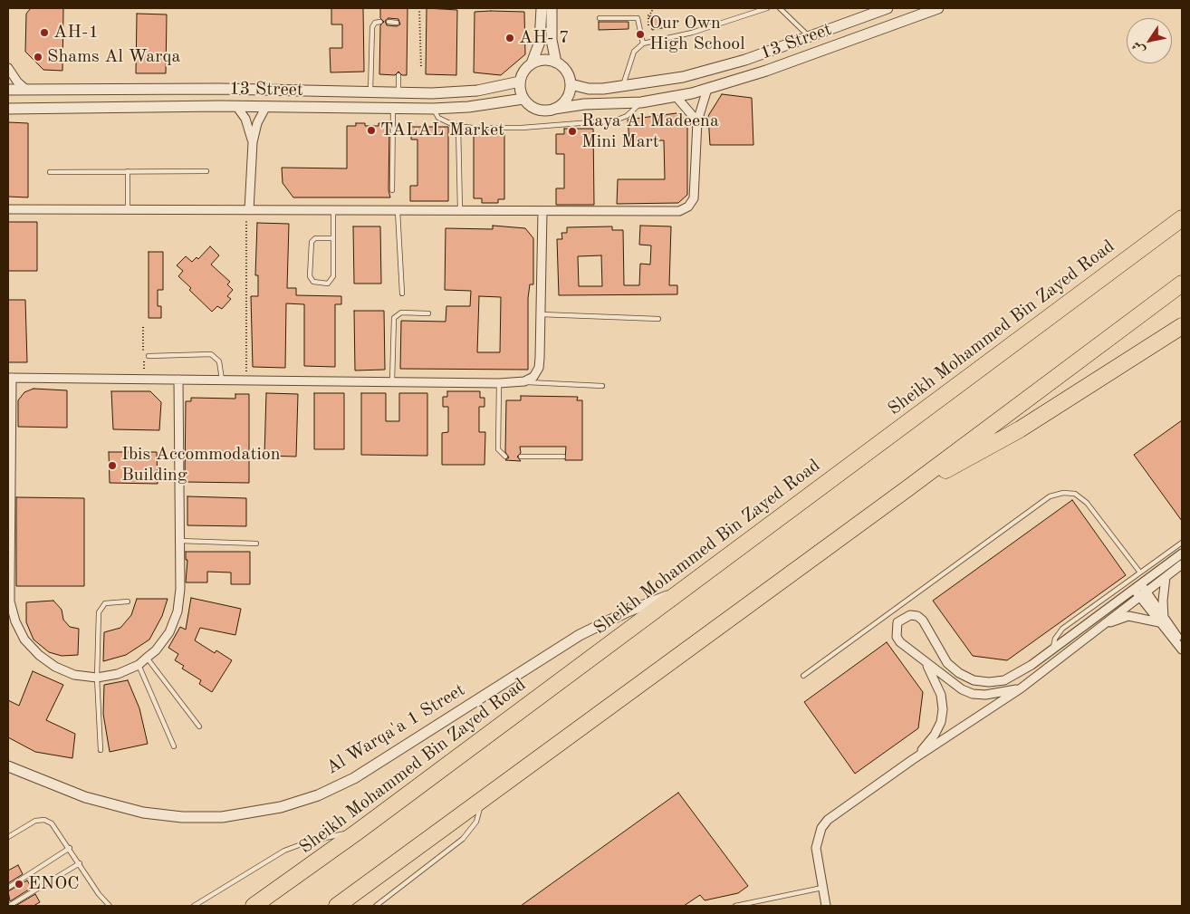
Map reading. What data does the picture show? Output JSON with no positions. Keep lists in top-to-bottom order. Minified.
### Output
{"streets":{"highway":["Sheikh Mohammed Bin Zayed Road"],"street":["13 Street","Al Warqa'a 1 Street"]},"crossings":[["Sheikh Mohammed Bin Zayed Road","Al Warqa'a 1 Street"]],"places":["AH-1","Our Own High School","AH- 7","Shams Al Warqa","TALAL Market","Raya Al Madeena Mini Mart","Ibis Accommodation Building","ENOC"],"north":"bottom left"}
